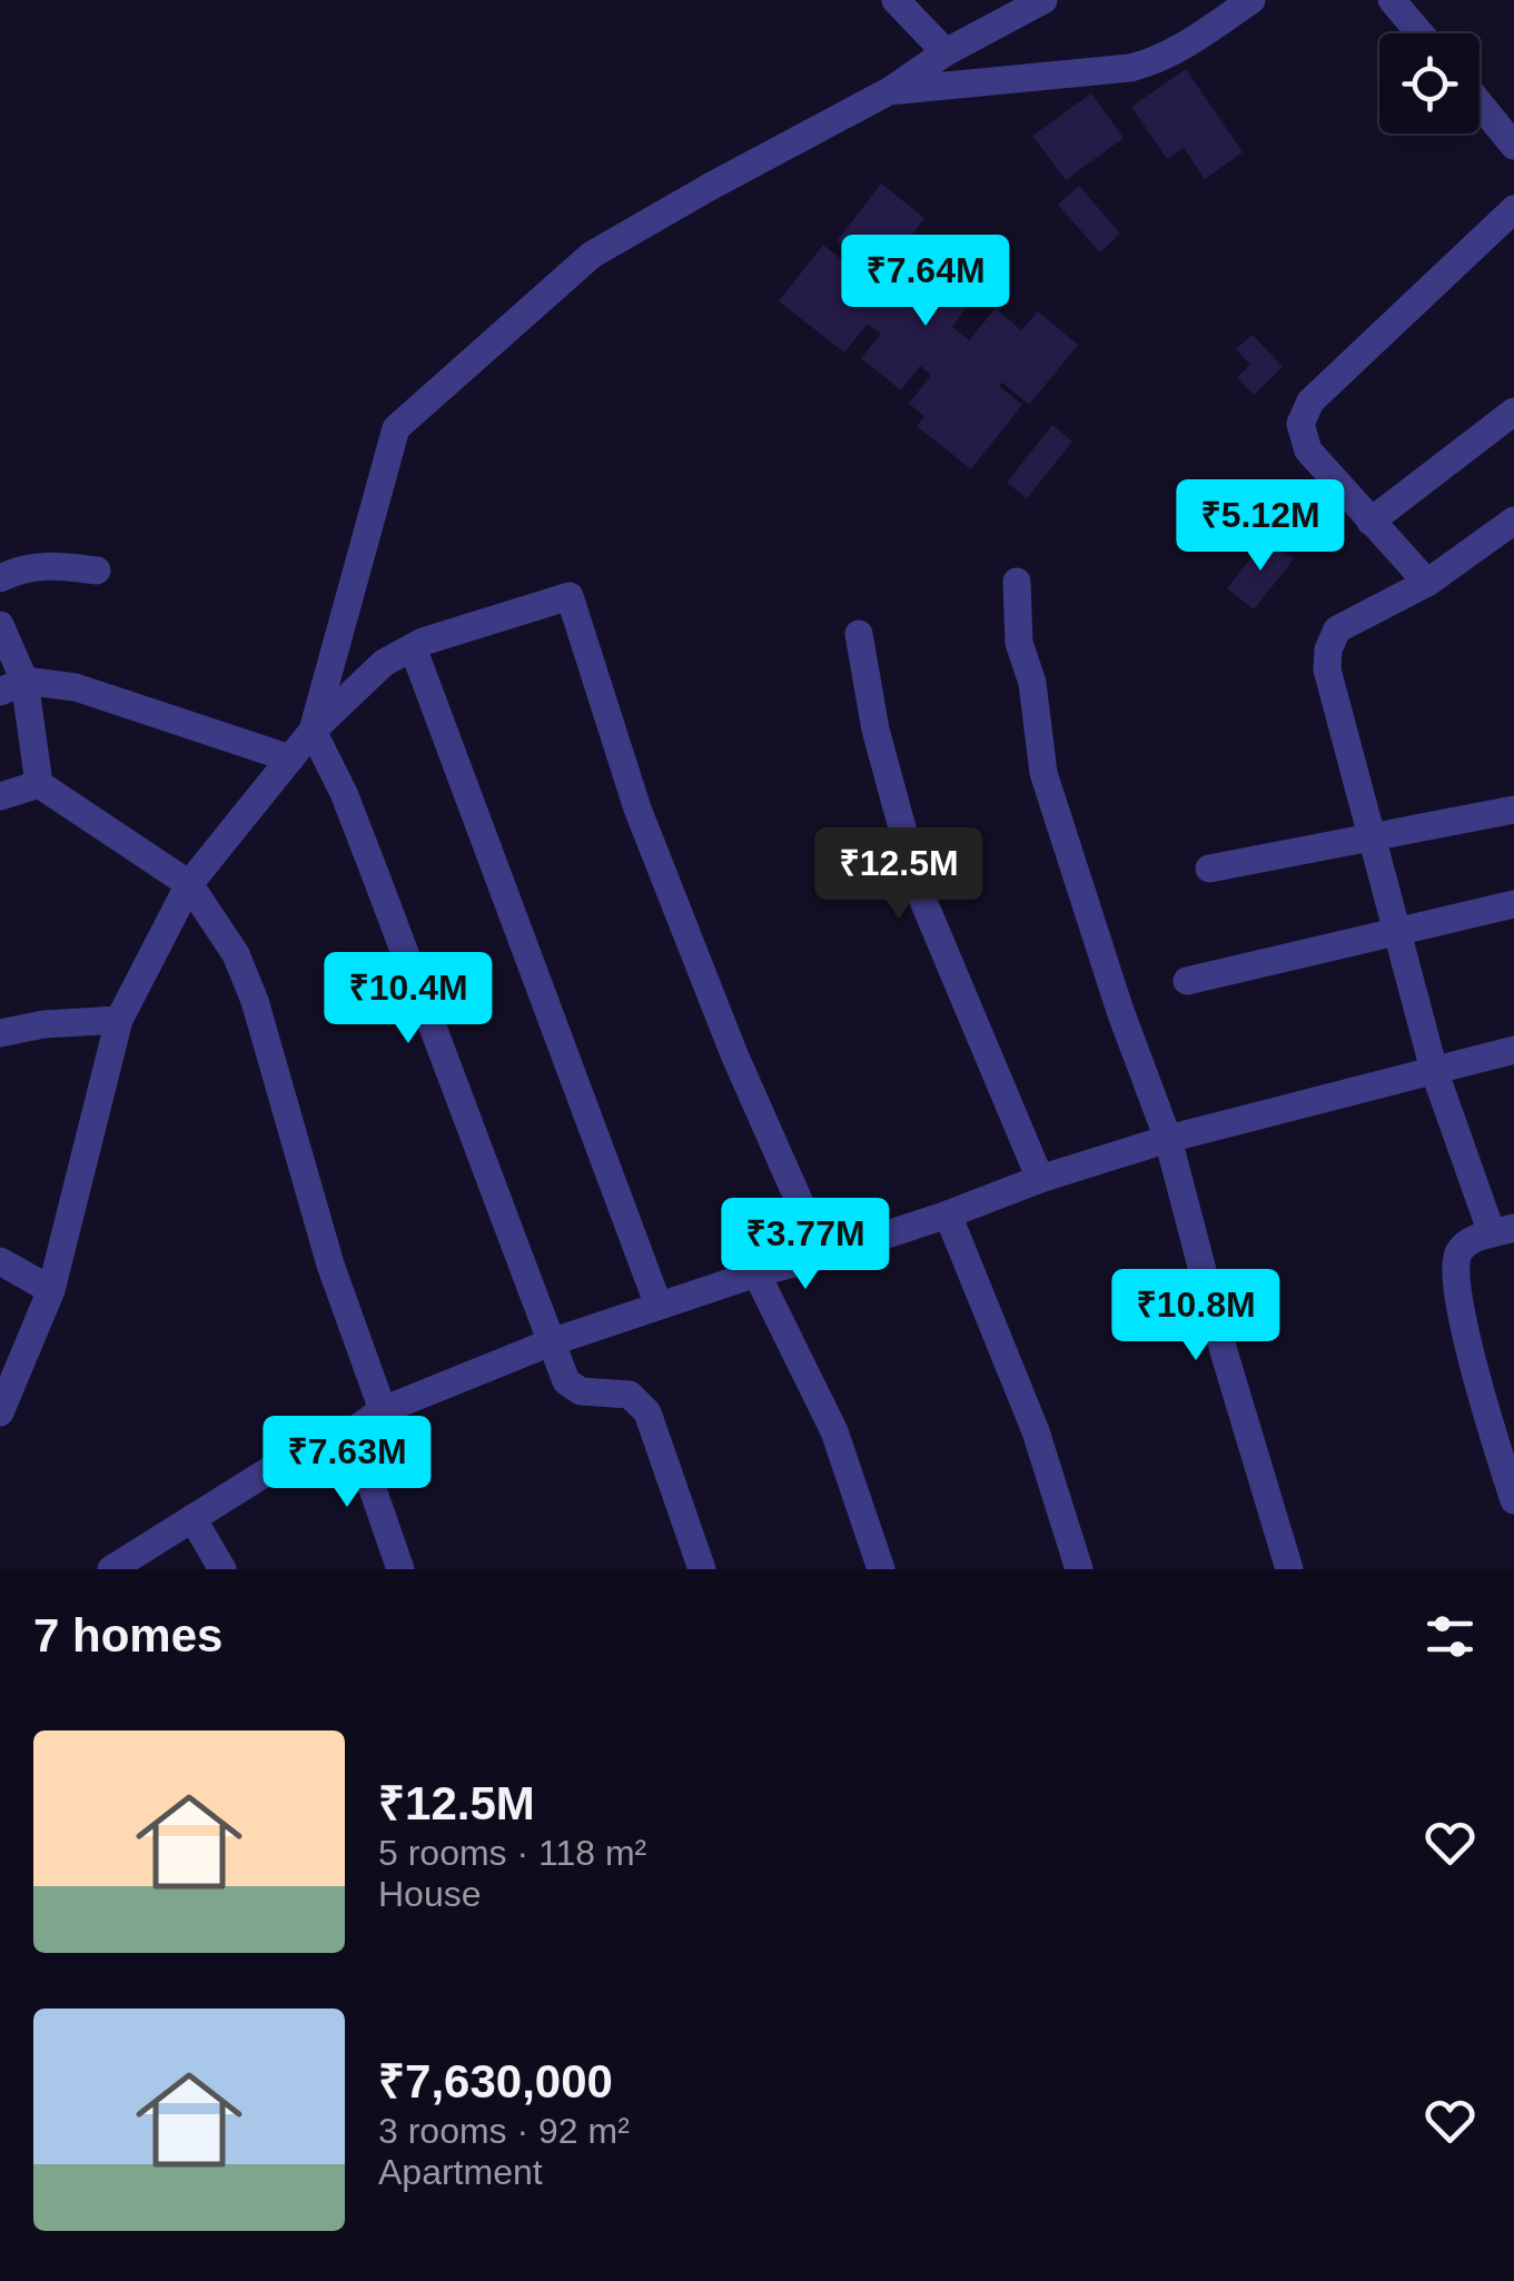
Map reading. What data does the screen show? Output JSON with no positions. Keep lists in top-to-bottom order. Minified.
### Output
{"page":{"price":["₹7.64M","₹5.12M","₹12.5M","₹10.4M","₹3.77M","₹10.8M","₹7.63M"],"heading":"7 homes","list":[{"name":"₹12.5M","note":"5 rooms · 118 m² · House"},{"name":"₹7,630,000","note":"3 rooms · 92 m² · Apartment"}]}}
